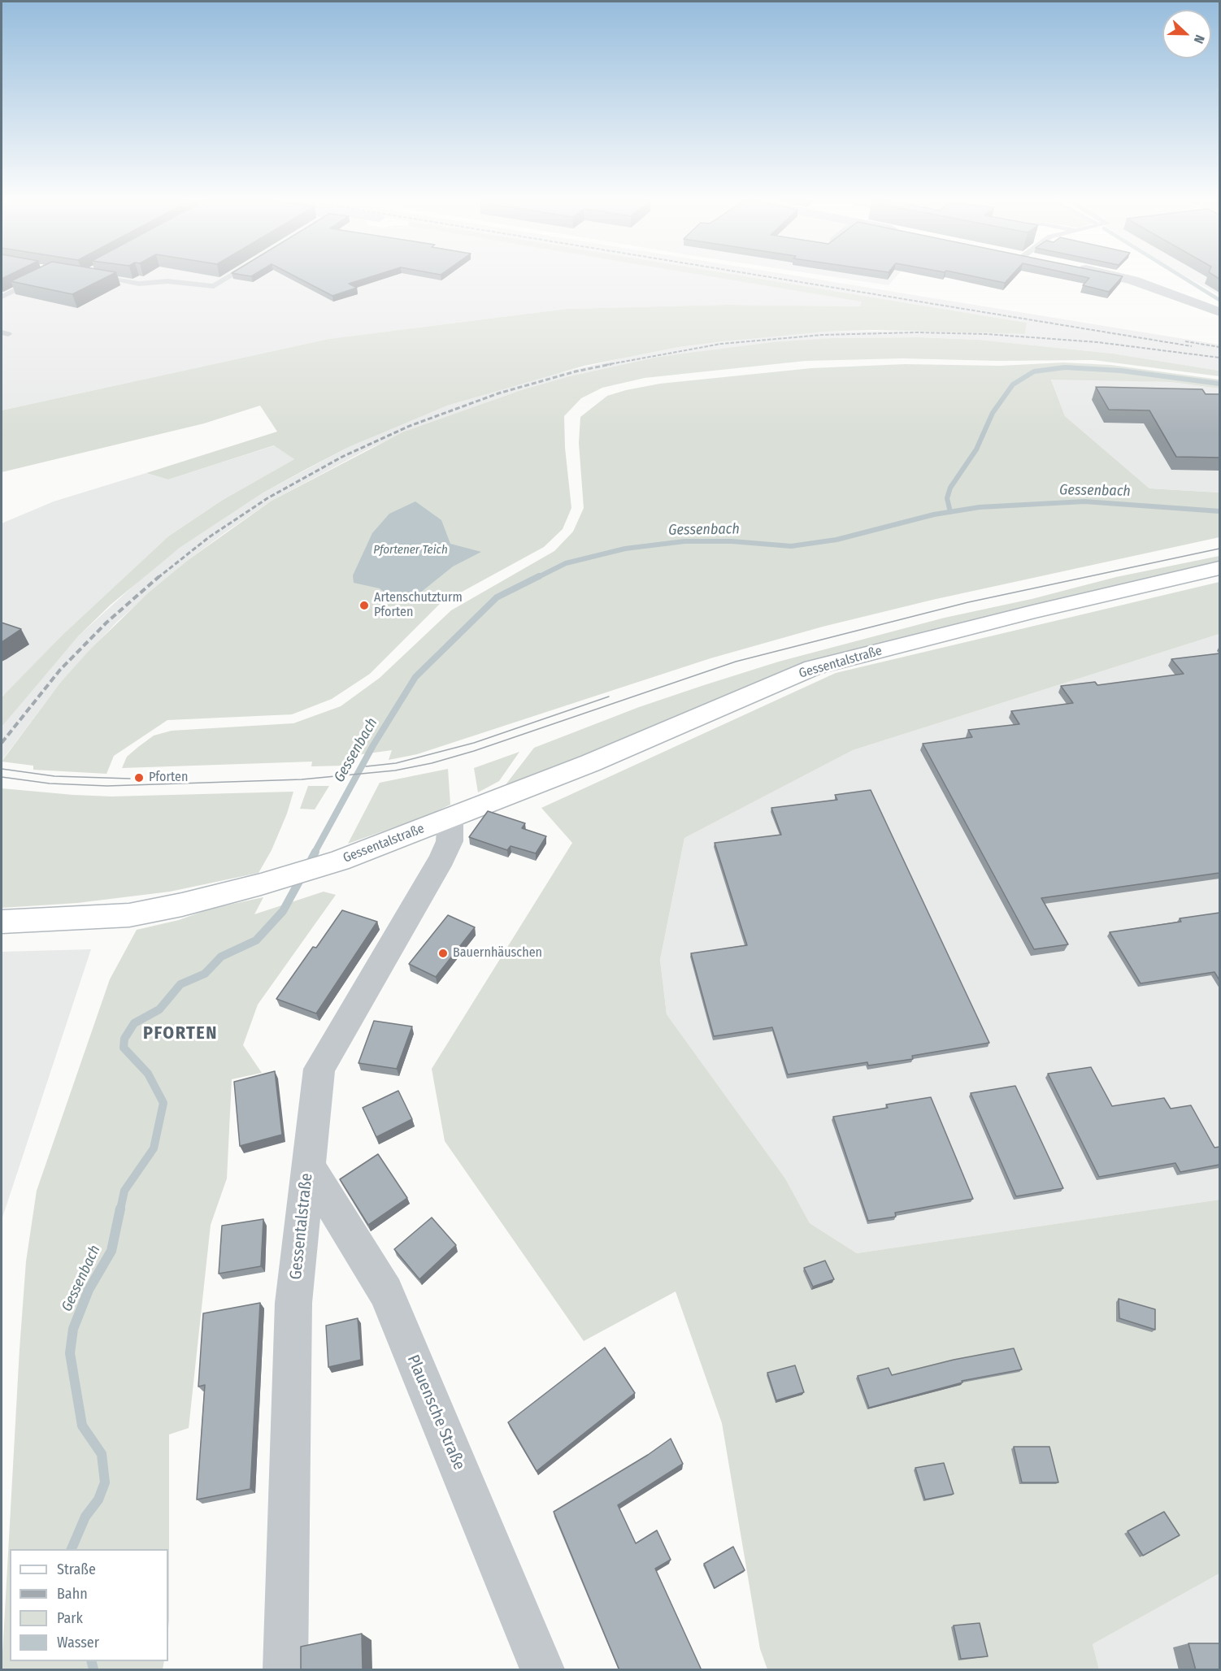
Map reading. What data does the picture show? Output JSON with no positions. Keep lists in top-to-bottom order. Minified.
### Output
{"streets":{"main road":["Gessentalstraße"],"street":["Plauensche Straße"]},"crossings":[["Gessentalstraße","Plauensche Straße"]],"districts":["PFORTEN"],"water":["Gessenbach","Pfortener Teich"],"places":["Artenschutzturm Pforten","Pforten","Bauernhäuschen"],"legend":["Straße","Bahn","Park","Wasser"],"north":"right"}
